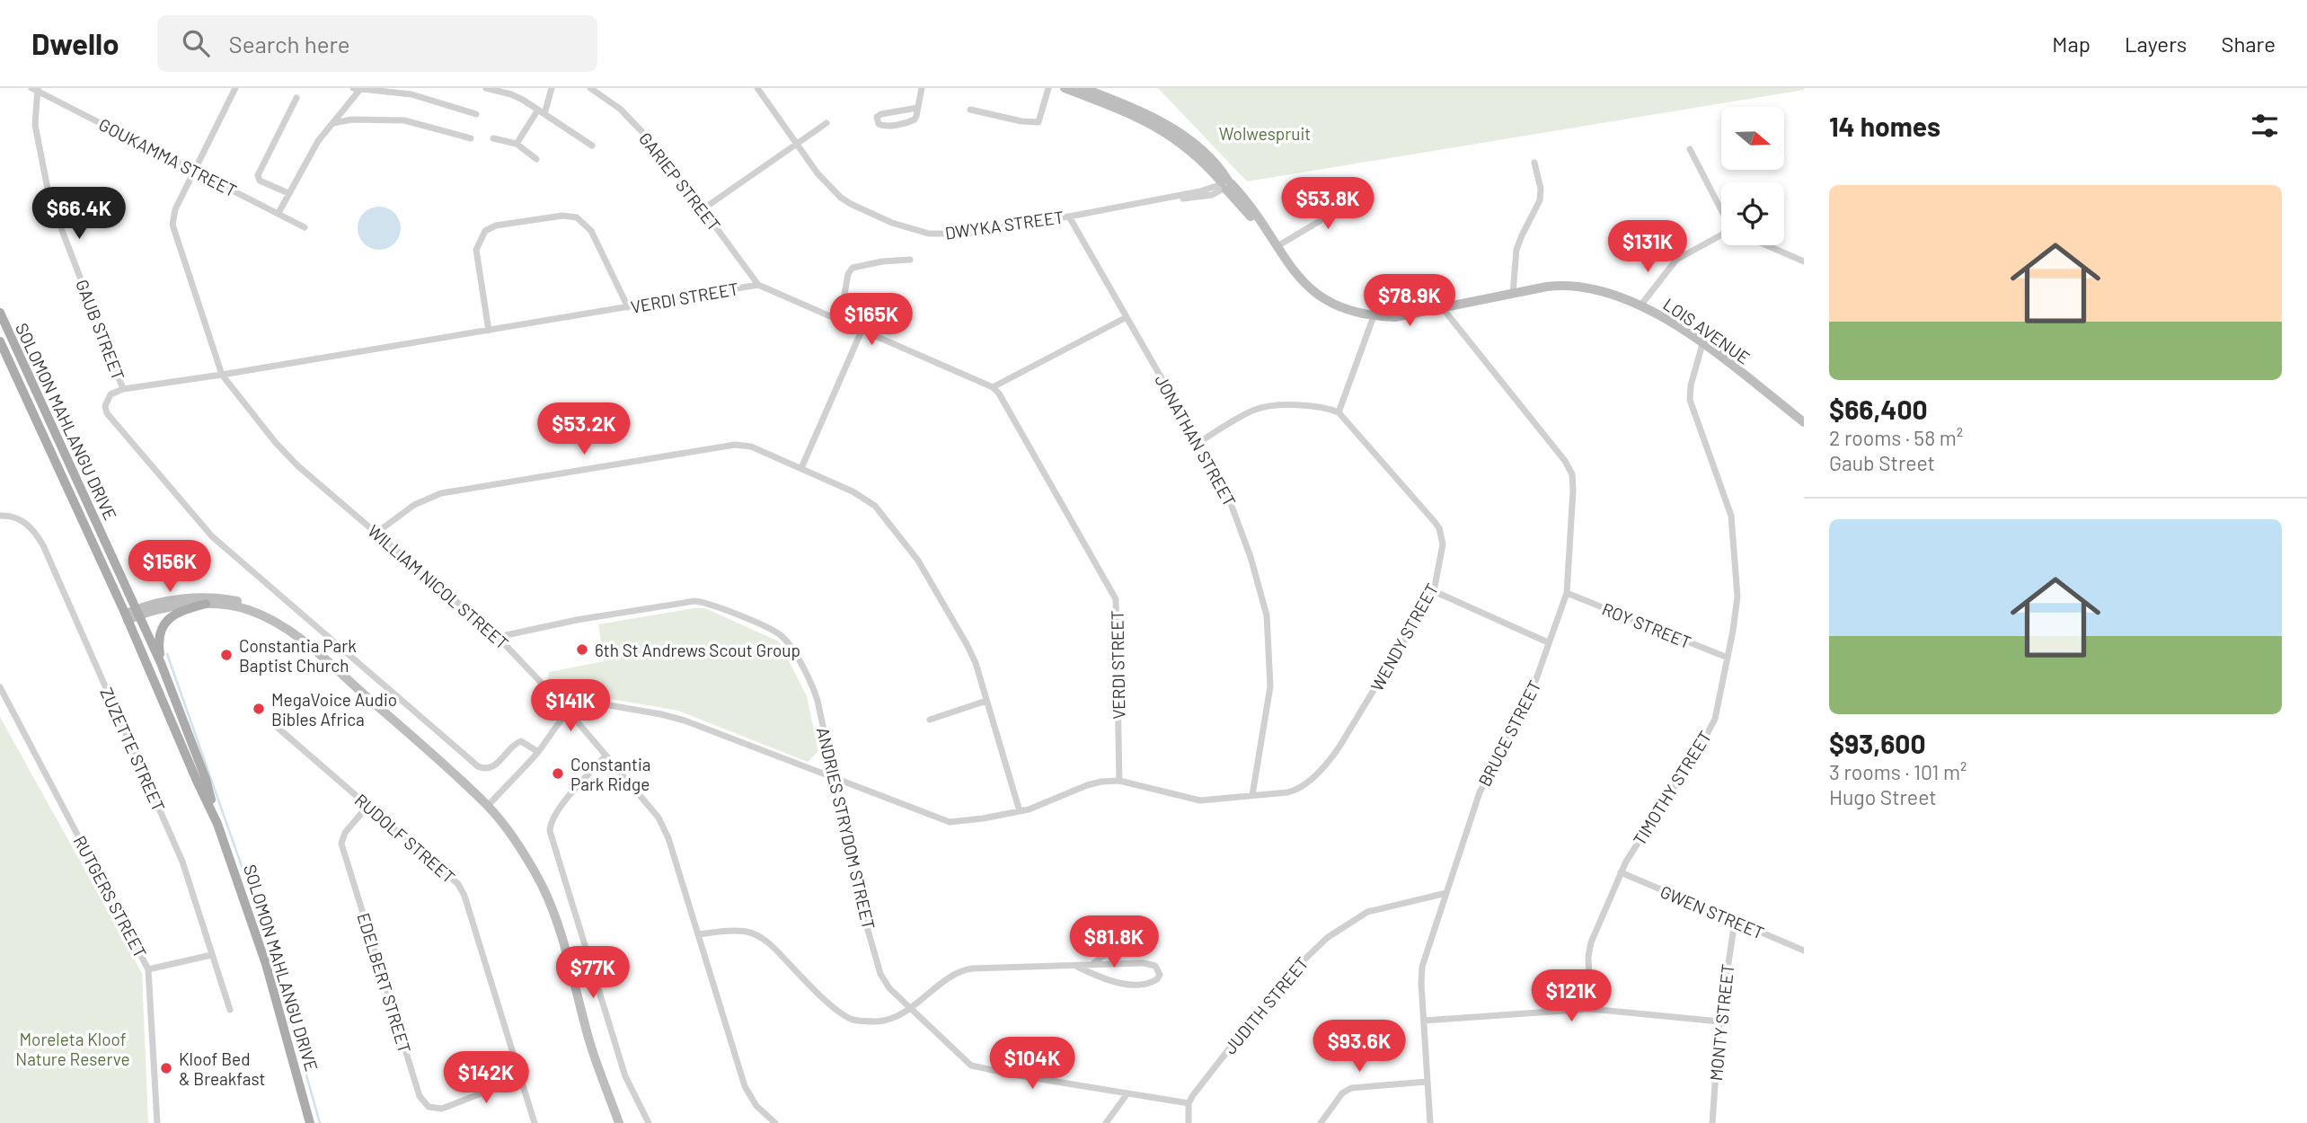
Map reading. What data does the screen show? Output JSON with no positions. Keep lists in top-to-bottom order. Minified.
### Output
{"streets":{"main road":["SOLOMON MAHLANGU DRIVE"],"street":["GOUKAMMA STREET","GARIEP STREET","DWYKA STREET","VERDI STREET","GAUB STREET","LOIS AVENUE","JONATHAN STREET","WILLIAM NICOL STREET","ROY STREET","WENDY STREET","BRUCE STREET","ZUZETTE STREET","TIMOTHY STREET","ANDRIES STRYDOM STREET","RUDOLF STREET","RUTGERS STREET","GWEN STREET","EDELBERT STREET","JUDITH STREET","MONTY STREET"]},"crossings":[["GOUKAMMA STREET","GAUB STREET"],["GOUKAMMA STREET","WILLIAM NICOL STREET"],["GARIEP STREET","VERDI STREET"],["DWYKA STREET","LOIS AVENUE"],["DWYKA STREET","JONATHAN STREET"],["VERDI STREET","GAUB STREET"],["VERDI STREET","WILLIAM NICOL STREET"],["VERDI STREET","WENDY STREET"],["LOIS AVENUE","BRUCE STREET"],["LOIS AVENUE","TIMOTHY STREET"],["JONATHAN STREET","WENDY STREET"],["WILLIAM NICOL STREET","ANDRIES STRYDOM STREET"],["ROY STREET","BRUCE STREET"],["ROY STREET","TIMOTHY STREET"],["BRUCE STREET","JUDITH STREET"],["TIMOTHY STREET","GWEN STREET"],["ANDRIES STRYDOM STREET","JUDITH STREET"],["RUDOLF STREET","EDELBERT STREET"],["GWEN STREET","MONTY STREET"]],"parks":["Wolwespruit","Moreleta Kloof Nature Reserve"],"places":["6th St Andrews Scout Group","Constantia Park Baptist Church","MegaVoice Audio Bibles Africa","Constantia Park Ridge","Kloof Bed & Breakfast"],"north":"right","page":{"header":"Dwello","search":"Search here","nav":["Map","Layers","Share"],"heading":"14 homes","list":[{"name":"$66,400","note":"2 rooms · 58 m² · Gaub Street"},{"name":"$93,600","note":"3 rooms · 101 m² · Hugo Street"}],"price":["$53.8K","$66.4K","$131K","$78.9K","$165K","$53.2K","$156K","$141K","$81.8K","$77K","$121K","$93.6K","$104K","$142K"]}}
